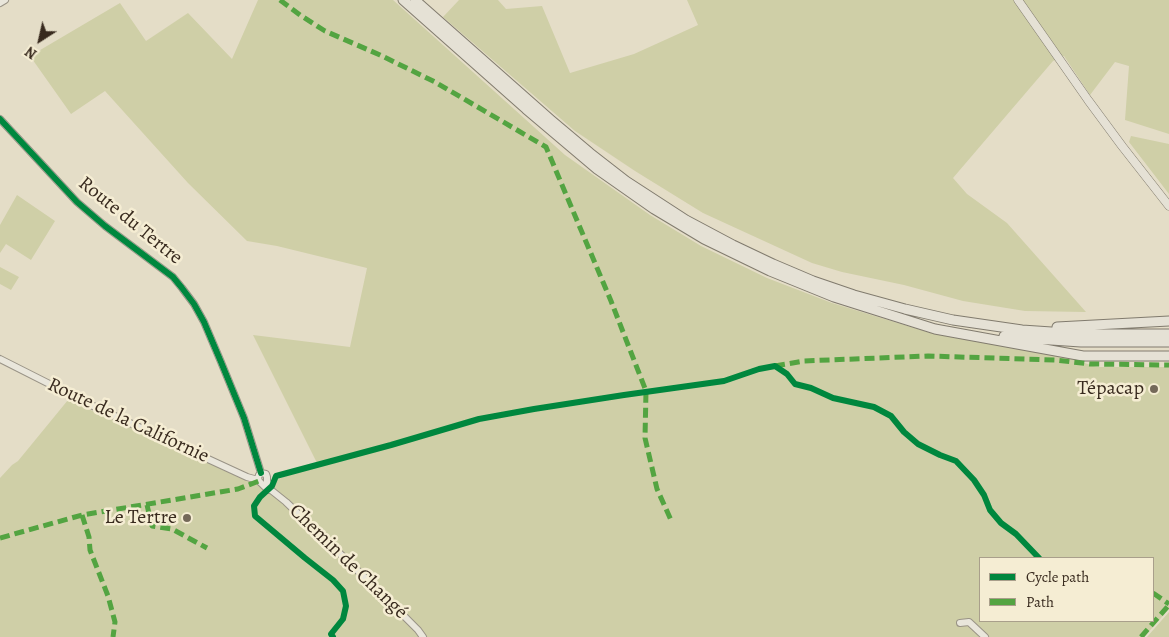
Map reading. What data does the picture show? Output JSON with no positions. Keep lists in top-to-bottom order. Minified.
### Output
{"streets":{"street":["Route du Tertre","Route de la Californie","Chemin de Changé"]},"crossings":[["Route du Tertre","Route de la Californie"],["Route du Tertre","Chemin de Changé"],["Route de la Californie","Chemin de Changé"]],"places":["Tépacap","Le Tertre"],"legend":["Cycle path","Path"],"north":"bottom left"}
